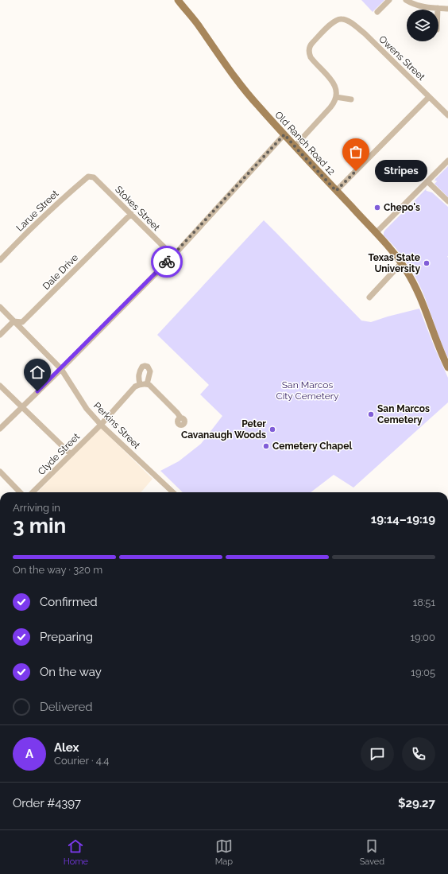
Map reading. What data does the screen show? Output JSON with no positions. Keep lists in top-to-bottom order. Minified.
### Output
{"streets":{"main road":["Old Ranch Road 12"],"street":["Owens Street","Stokes Street","Larue Street","Dale Drive","Perkins Street","Clyde Street"]},"crossings":[["Stokes Street","Larue Street"],["Stokes Street","Dale Drive"],["Dale Drive","Perkins Street"],["Perkins Street","Clyde Street"]],"parks":["San Marcos City Cemetery"],"places":["Stripes","Chepo's","Texas State University","San Marcos Cemetery","Peter Cavanaugh Woods","Cemetery Chapel"],"page":{"bubble":"Stripes","heading":["3 min","Arriving in","19:14–19:19"],"panel":["Alex","Courier · 4.4","Order #4397","$29.27"],"bar":"On the way · 320 m","list":[["Confirmed","18:51"],["Preparing","19:00"],["On the way","19:05"],"Delivered"],"round":"A","tabs":["Home","Map","Saved"]}}
